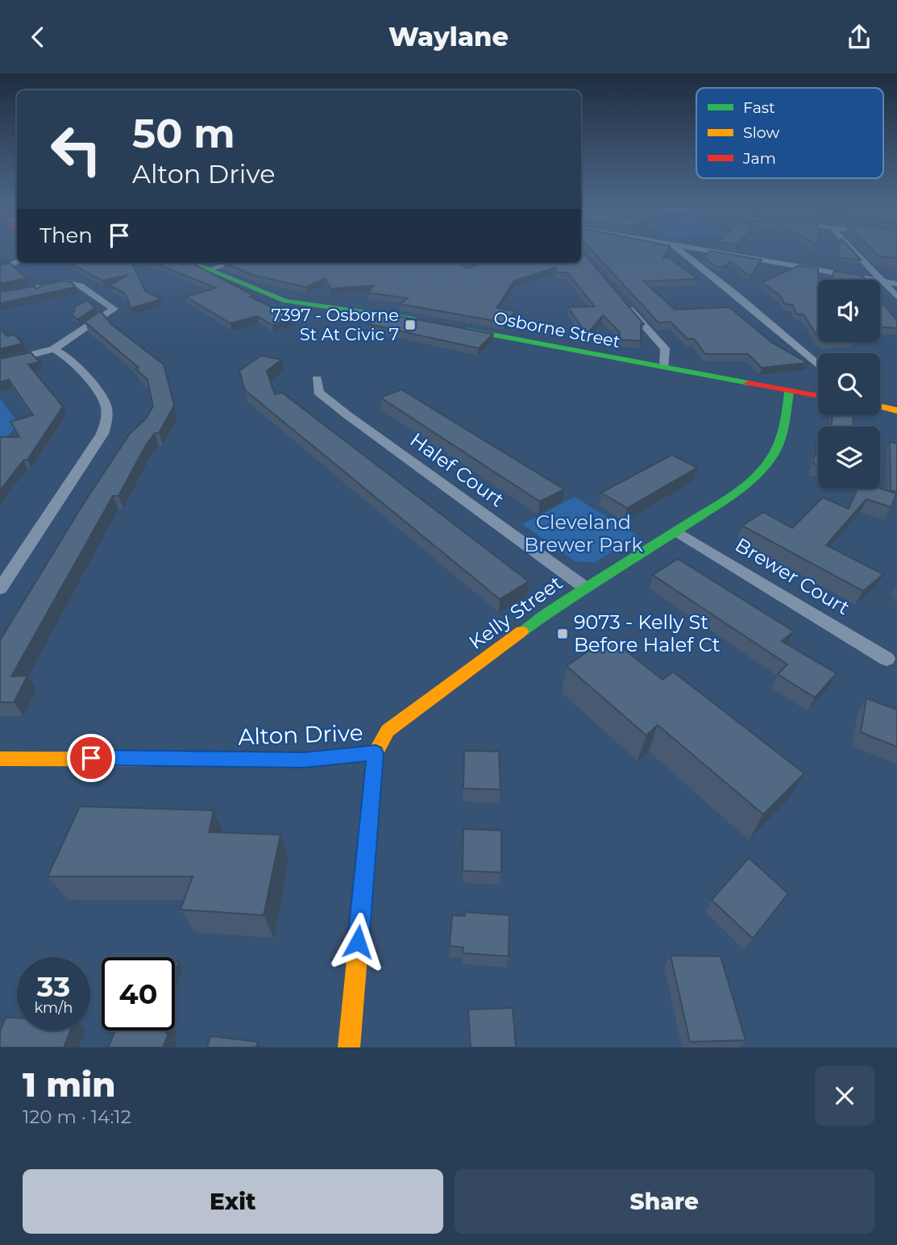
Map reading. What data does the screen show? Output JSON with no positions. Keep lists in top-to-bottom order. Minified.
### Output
{"streets":{"street":["Osborne Street","Halef Court","Brewer Court","Kelly Street","Alton Drive"]},"crossings":[["Osborne Street","Kelly Street"],["Halef Court","Kelly Street"],["Brewer Court","Kelly Street"],["Kelly Street","Alton Drive"]],"parks":["Cleveland Brewer Park"],"places":{"transit":["7397 - Osborne St At Civic 7","9073 - Kelly St Before Halef Ct"]},"legend":["Fast","Slow","Jam"],"page":{"header":"Waylane","turn":["50 m","Alton Drive"],"then":"Then","speed":"33 km/h","limit":"40","heading":["1 min","120 m · 14:12"],"buttons":["Exit","Share"]}}
